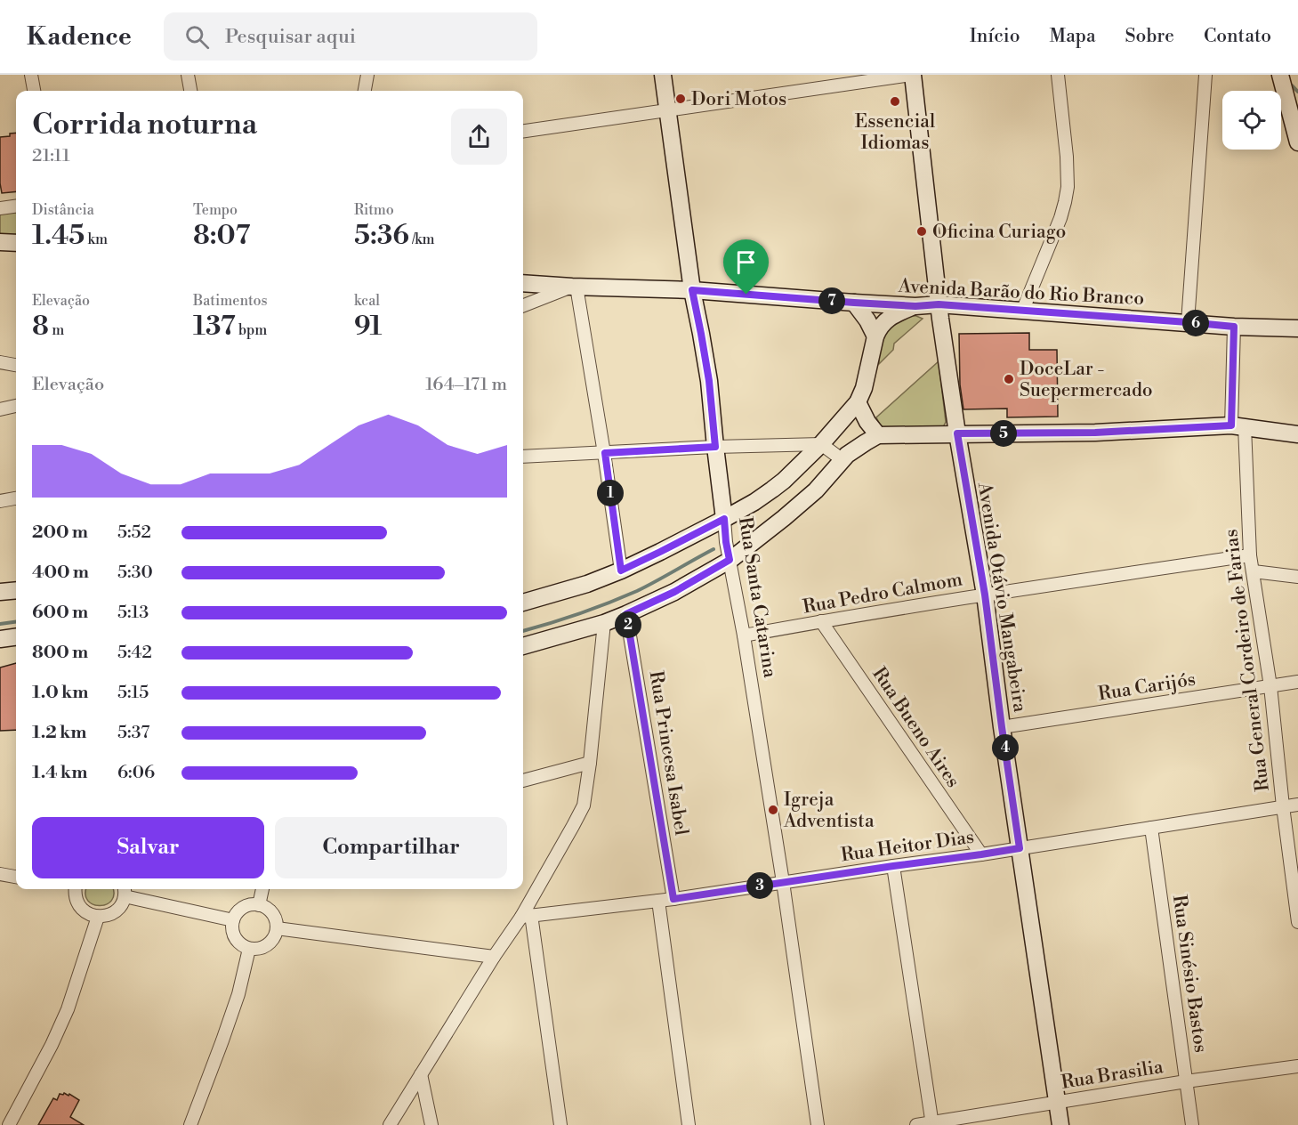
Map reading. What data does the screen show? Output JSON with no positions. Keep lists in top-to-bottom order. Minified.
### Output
{"streets":{"main road":["Avenida Barão do Rio Branco","Rua Santa Catarina","Avenida Otávio Mangabeira"],"street":["Rua Pedro Calmom","Rua General Cordeiro de Farias","Rua Carijós","Rua Bueno Aires","Rua Princesa Isabel","Rua Heitor Dias","Rua Sinésio Bastos","Rua Brasilia"]},"crossings":[["Avenida Barão do Rio Branco","Rua Santa Catarina"],["Avenida Barão do Rio Branco","Avenida Otávio Mangabeira"],["Avenida Barão do Rio Branco","Rua General Cordeiro de Farias"],["Rua Pedro Calmom","Rua Santa Catarina"],["Rua Pedro Calmom","Avenida Otávio Mangabeira"],["Rua Pedro Calmom","Rua General Cordeiro de Farias"],["Rua Pedro Calmom","Rua Bueno Aires"],["Rua Santa Catarina","Rua Heitor Dias"],["Avenida Otávio Mangabeira","Rua Carijós"],["Avenida Otávio Mangabeira","Rua Heitor Dias"],["Avenida Otávio Mangabeira","Rua Brasilia"],["Rua General Cordeiro de Farias","Rua Carijós"],["Rua General Cordeiro de Farias","Rua Heitor Dias"],["Rua Bueno Aires","Rua Heitor Dias"],["Rua Princesa Isabel","Rua Heitor Dias"],["Rua Heitor Dias","Rua Sinésio Bastos"],["Rua Sinésio Bastos","Rua Brasilia"]],"places":["Dori Motos","Essencial Idiomas","Oficina Curiago","DoceLar - Suepermercado","Igreja Adventista"],"page":{"header":"Kadence","search":"Pesquisar aqui","nav":["Início","Mapa","Sobre","Contato"],"heading":["Corrida noturna","21:11"],"stats":[["Distância","1.45 km"],["Tempo","8:07"],["Ritmo","5:36 /km"],["Elevação","8 m"],["Batimentos","137 bpm"],["kcal","91"]],"pins":["7","6","5","1","2","4","3"],"chart":["Elevação","164–171 m"],"list":[{"name":"200 m","note":"5:52"},{"name":"400 m","note":"5:30"},{"name":"600 m","note":"5:13"},{"name":"800 m","note":"5:42"},{"name":"1.0 km","note":"5:15"},{"name":"1.2 km","note":"5:37"},{"name":"1.4 km","note":"6:06"}],"buttons":["Salvar","Compartilhar"]}}
